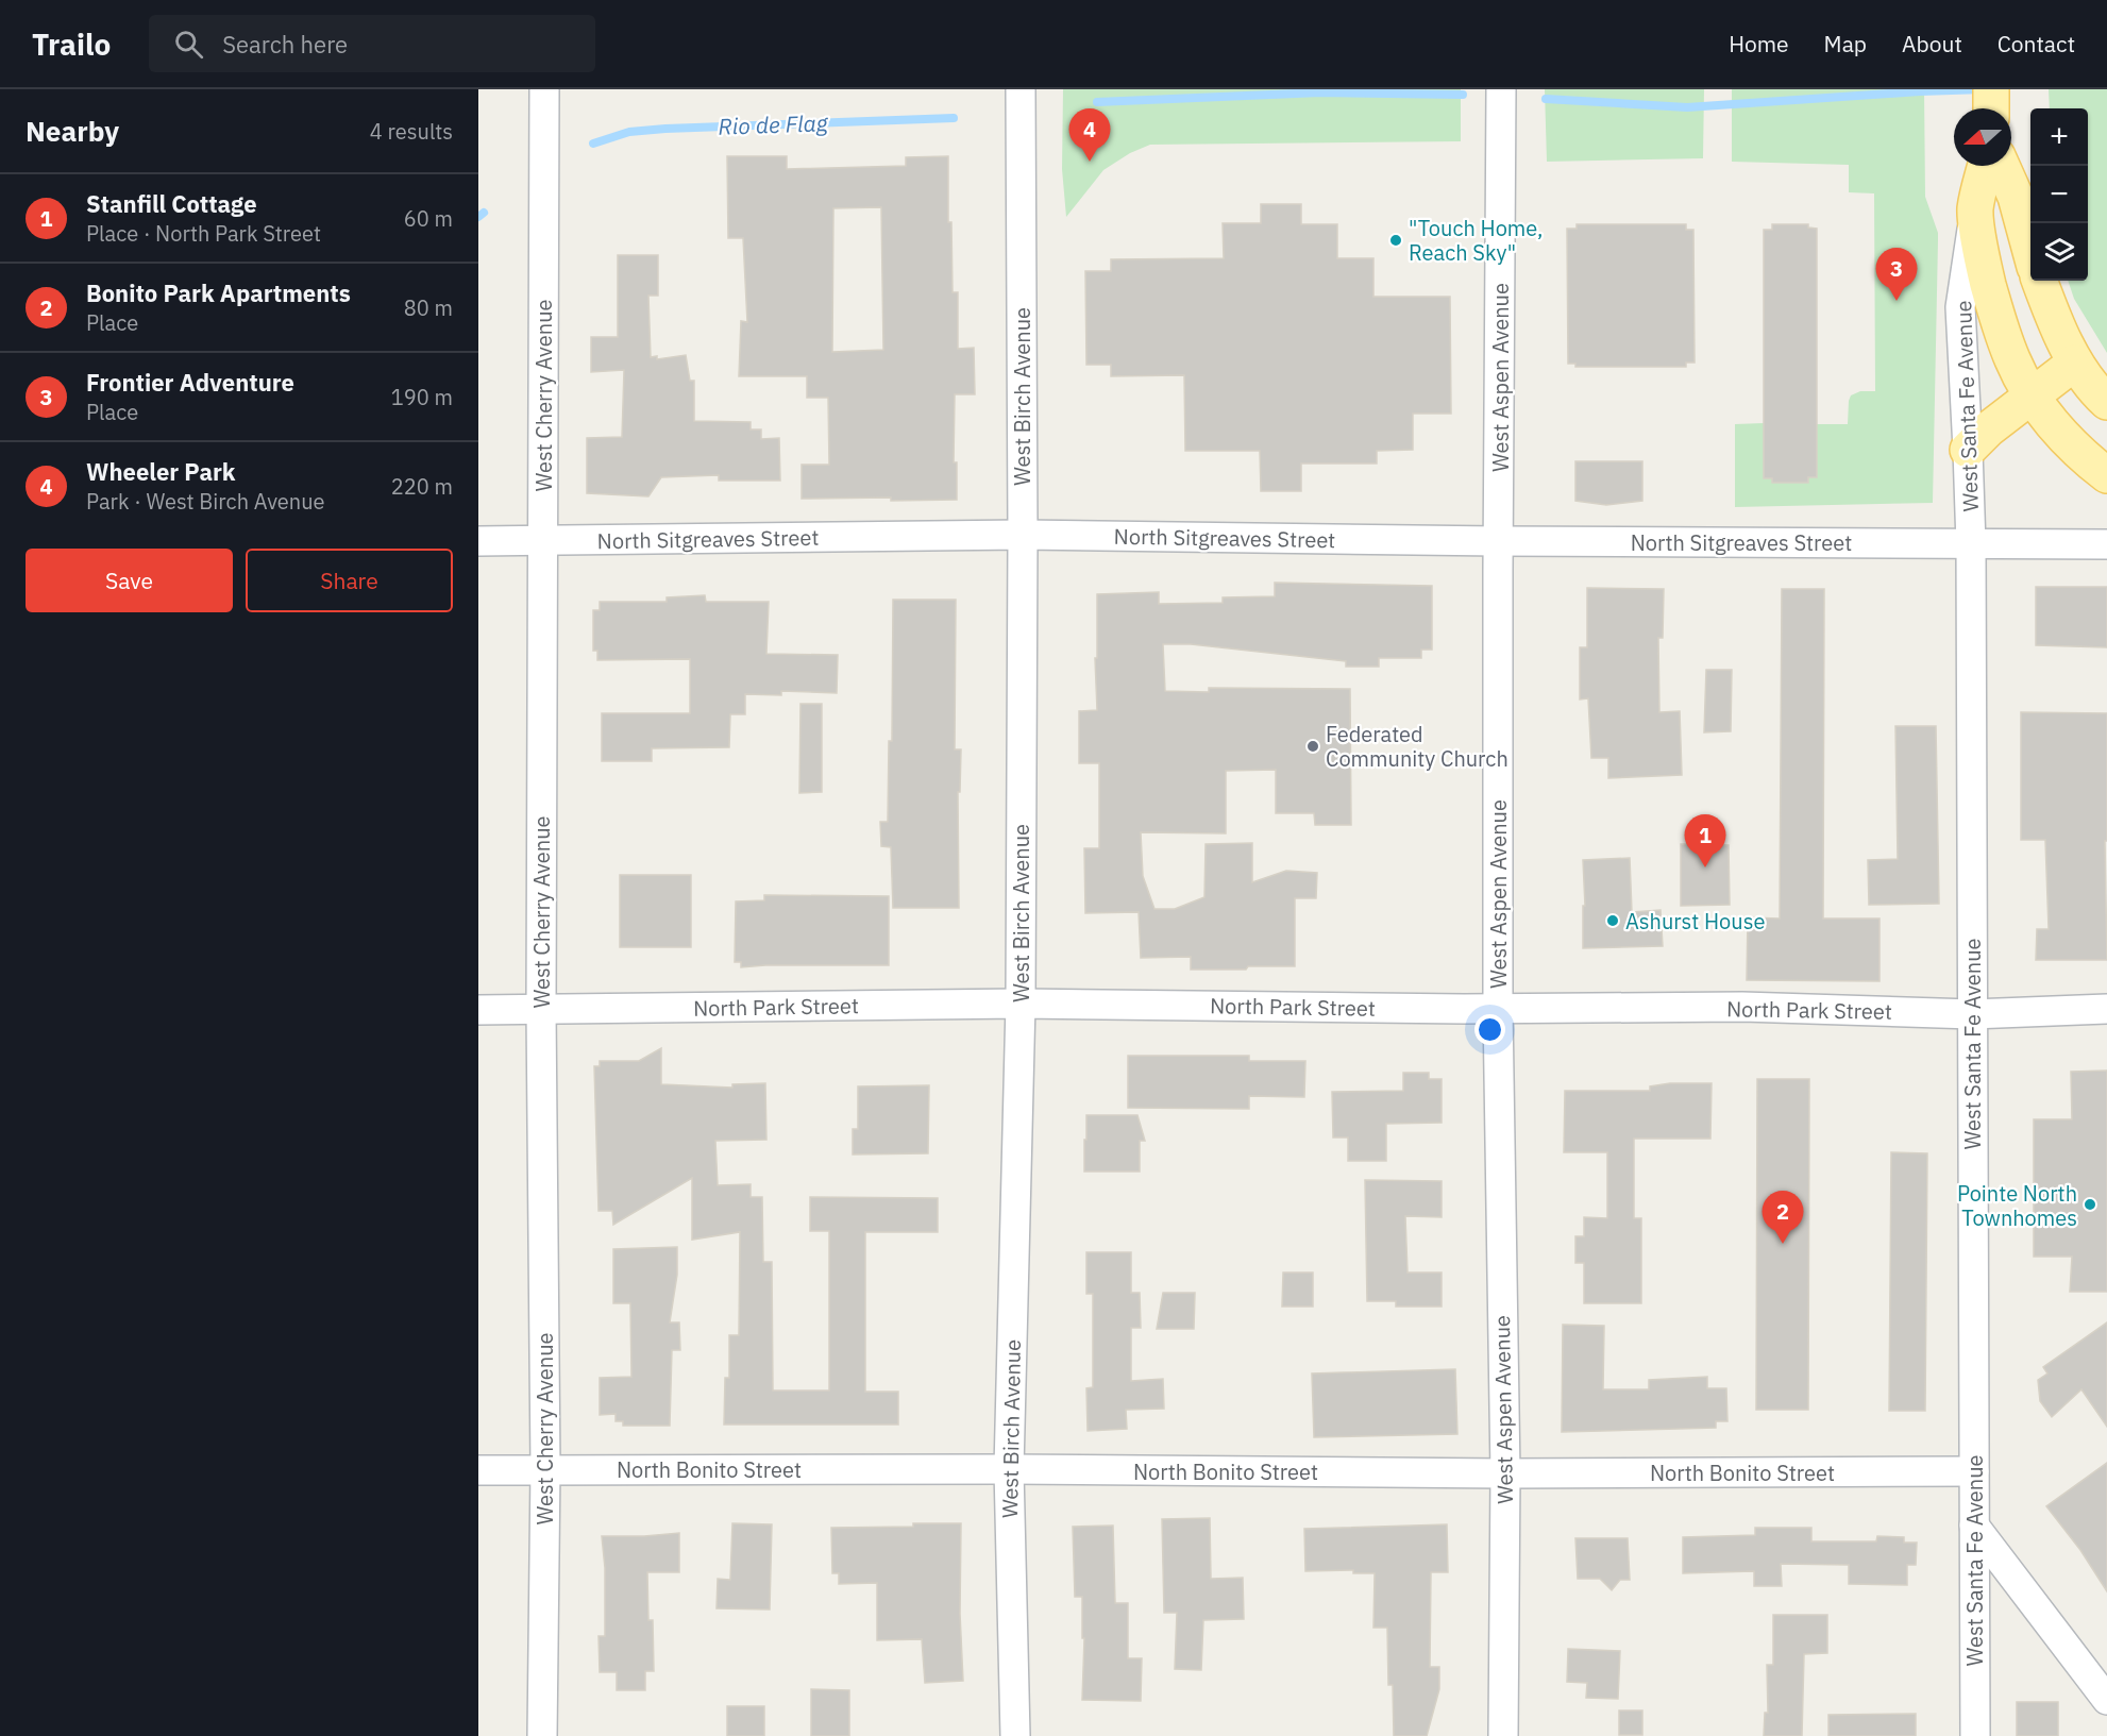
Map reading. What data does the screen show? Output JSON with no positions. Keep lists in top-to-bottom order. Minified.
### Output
{"streets":{"main road":["West Santa Fe Avenue"],"street":["West Aspen Avenue","West Cherry Avenue","West Birch Avenue","North Sitgreaves Street","North Park Street","North Bonito Street"]},"crossings":[["West Aspen Avenue","North Sitgreaves Street"],["West Aspen Avenue","North Park Street"],["West Aspen Avenue","North Bonito Street"],["West Cherry Avenue","North Sitgreaves Street"],["West Cherry Avenue","North Park Street"],["West Cherry Avenue","North Bonito Street"],["West Birch Avenue","North Sitgreaves Street"],["West Birch Avenue","North Park Street"],["West Birch Avenue","North Bonito Street"],["West Santa Fe Avenue","North Sitgreaves Street"],["West Santa Fe Avenue","North Park Street"],["West Santa Fe Avenue","North Bonito Street"]],"water":["Rio de Flag"],"places":["\"Touch Home, Reach Sky\"","Federated Community Church","Ashurst House","Pointe North Townhomes"],"north":"left","page":{"header":"Trailo","search":"Search here","nav":["Home","Map","About","Contact"],"heading":["Nearby","4 results"],"map_buttons":["+","−"],"pins":["4","3","1","2"],"list":[{"mark":"1","name":"Stanfill Cottage","note":"Place · North Park Street","value":"60 m"},{"mark":"2","name":"Bonito Park Apartments","note":"Place","value":"80 m"},{"mark":"3","name":"Frontier Adventure","note":"Place","value":"190 m"},{"mark":"4","name":"Wheeler Park","note":"Park · West Birch Avenue","value":"220 m"}],"buttons":["Save","Share"]}}
